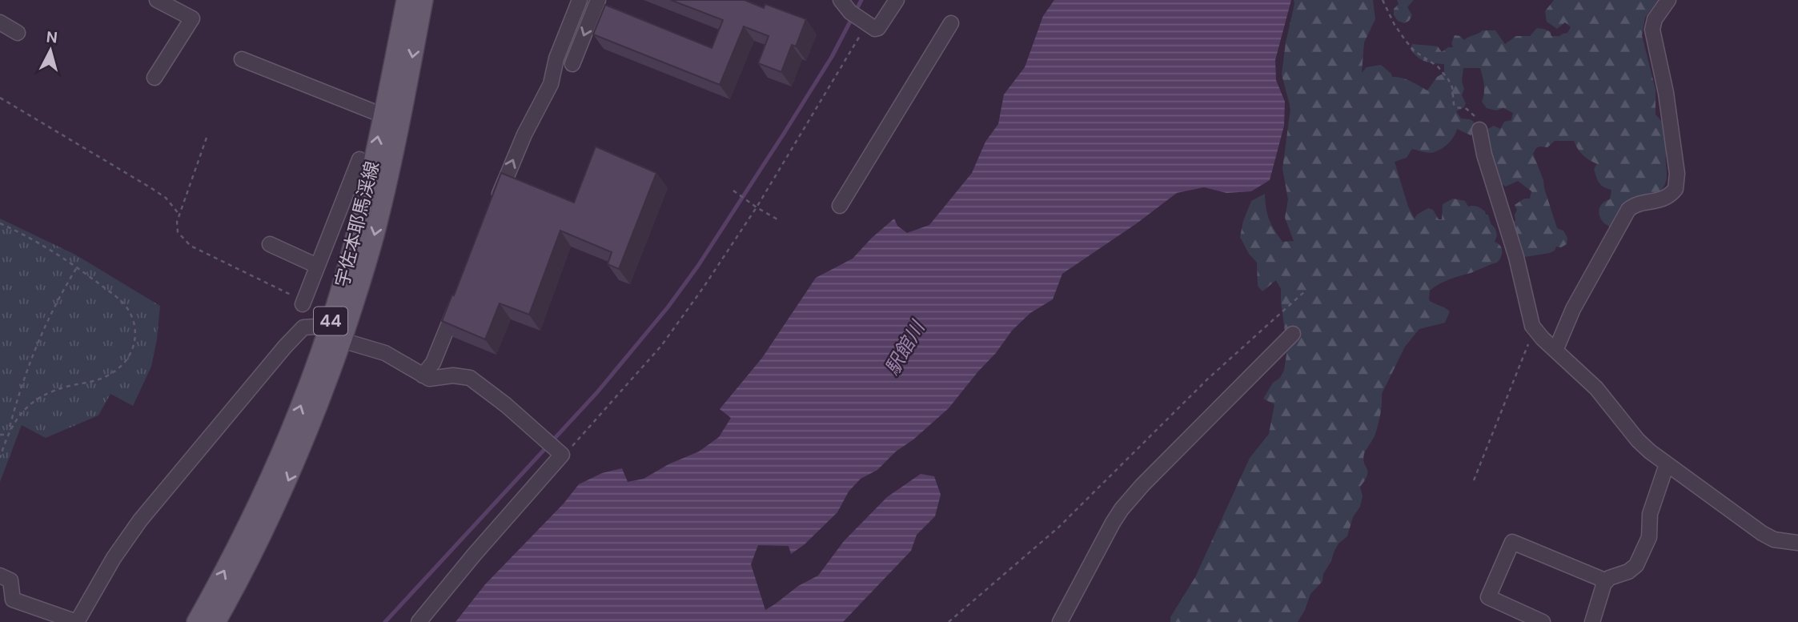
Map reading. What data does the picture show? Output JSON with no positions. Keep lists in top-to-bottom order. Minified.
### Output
{"streets":{"main road":["宇佐本耶馬渓線","44"]},"water":["駅館川"],"north":"top"}
